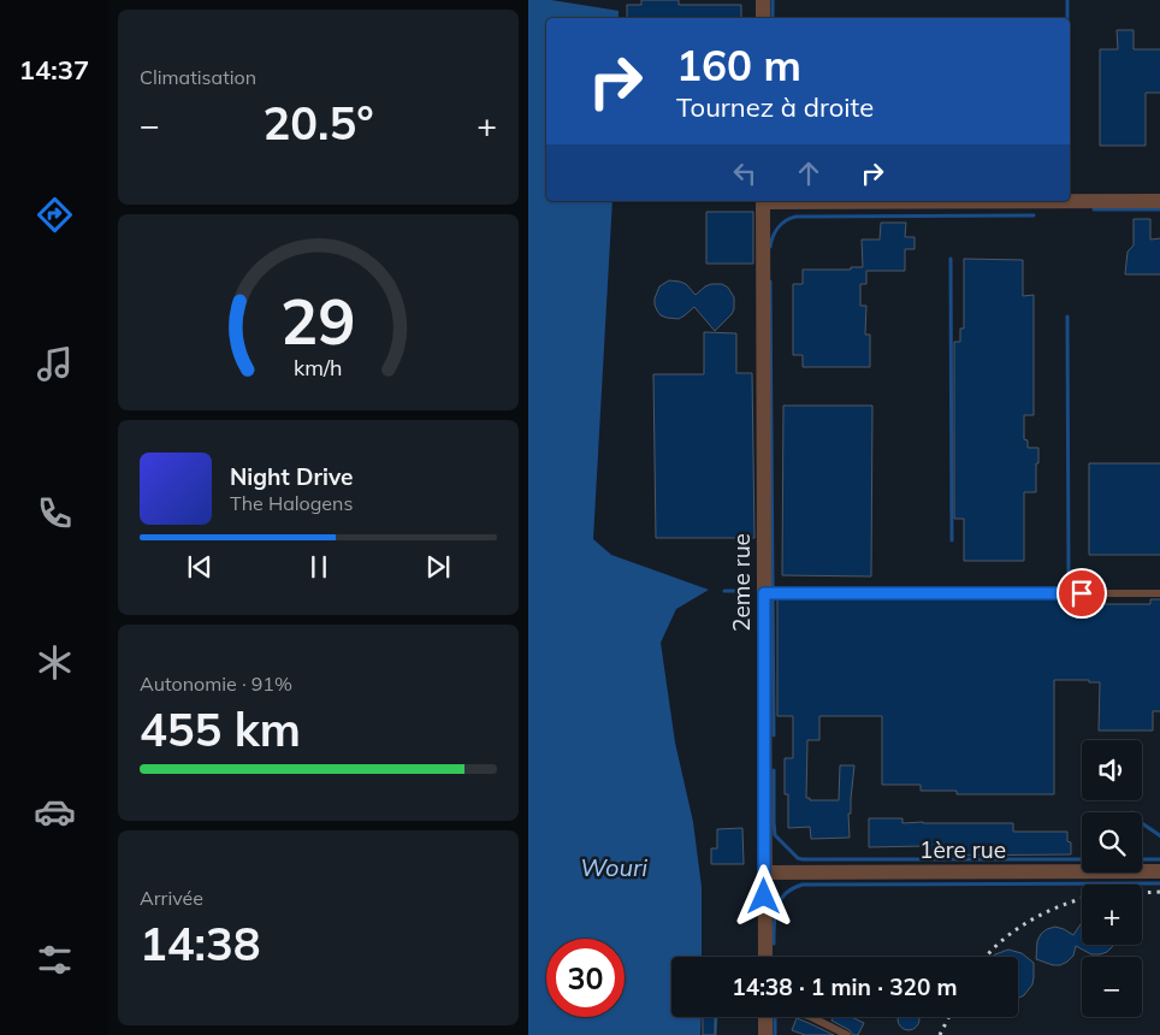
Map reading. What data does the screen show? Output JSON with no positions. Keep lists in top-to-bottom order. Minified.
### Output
{"streets":{"street":["2eme rue","1ère rue"]},"crossings":[["2eme rue","1ère rue"]],"water":["Wouri"],"page":{"tabs":"14:37","tile":["Climatisation",["Autonomie · 91%","455 km"],["Arrivée","14:38"]],"turn":["160 m","Tournez à droite"],"heat":["−","20.5°","+"],"song":["Night Drive","The Halogens"],"map_buttons":["+","−"],"limit":"30","trip":"14:38 · 1 min · 320 m","gauge":["29","km/h"]}}
